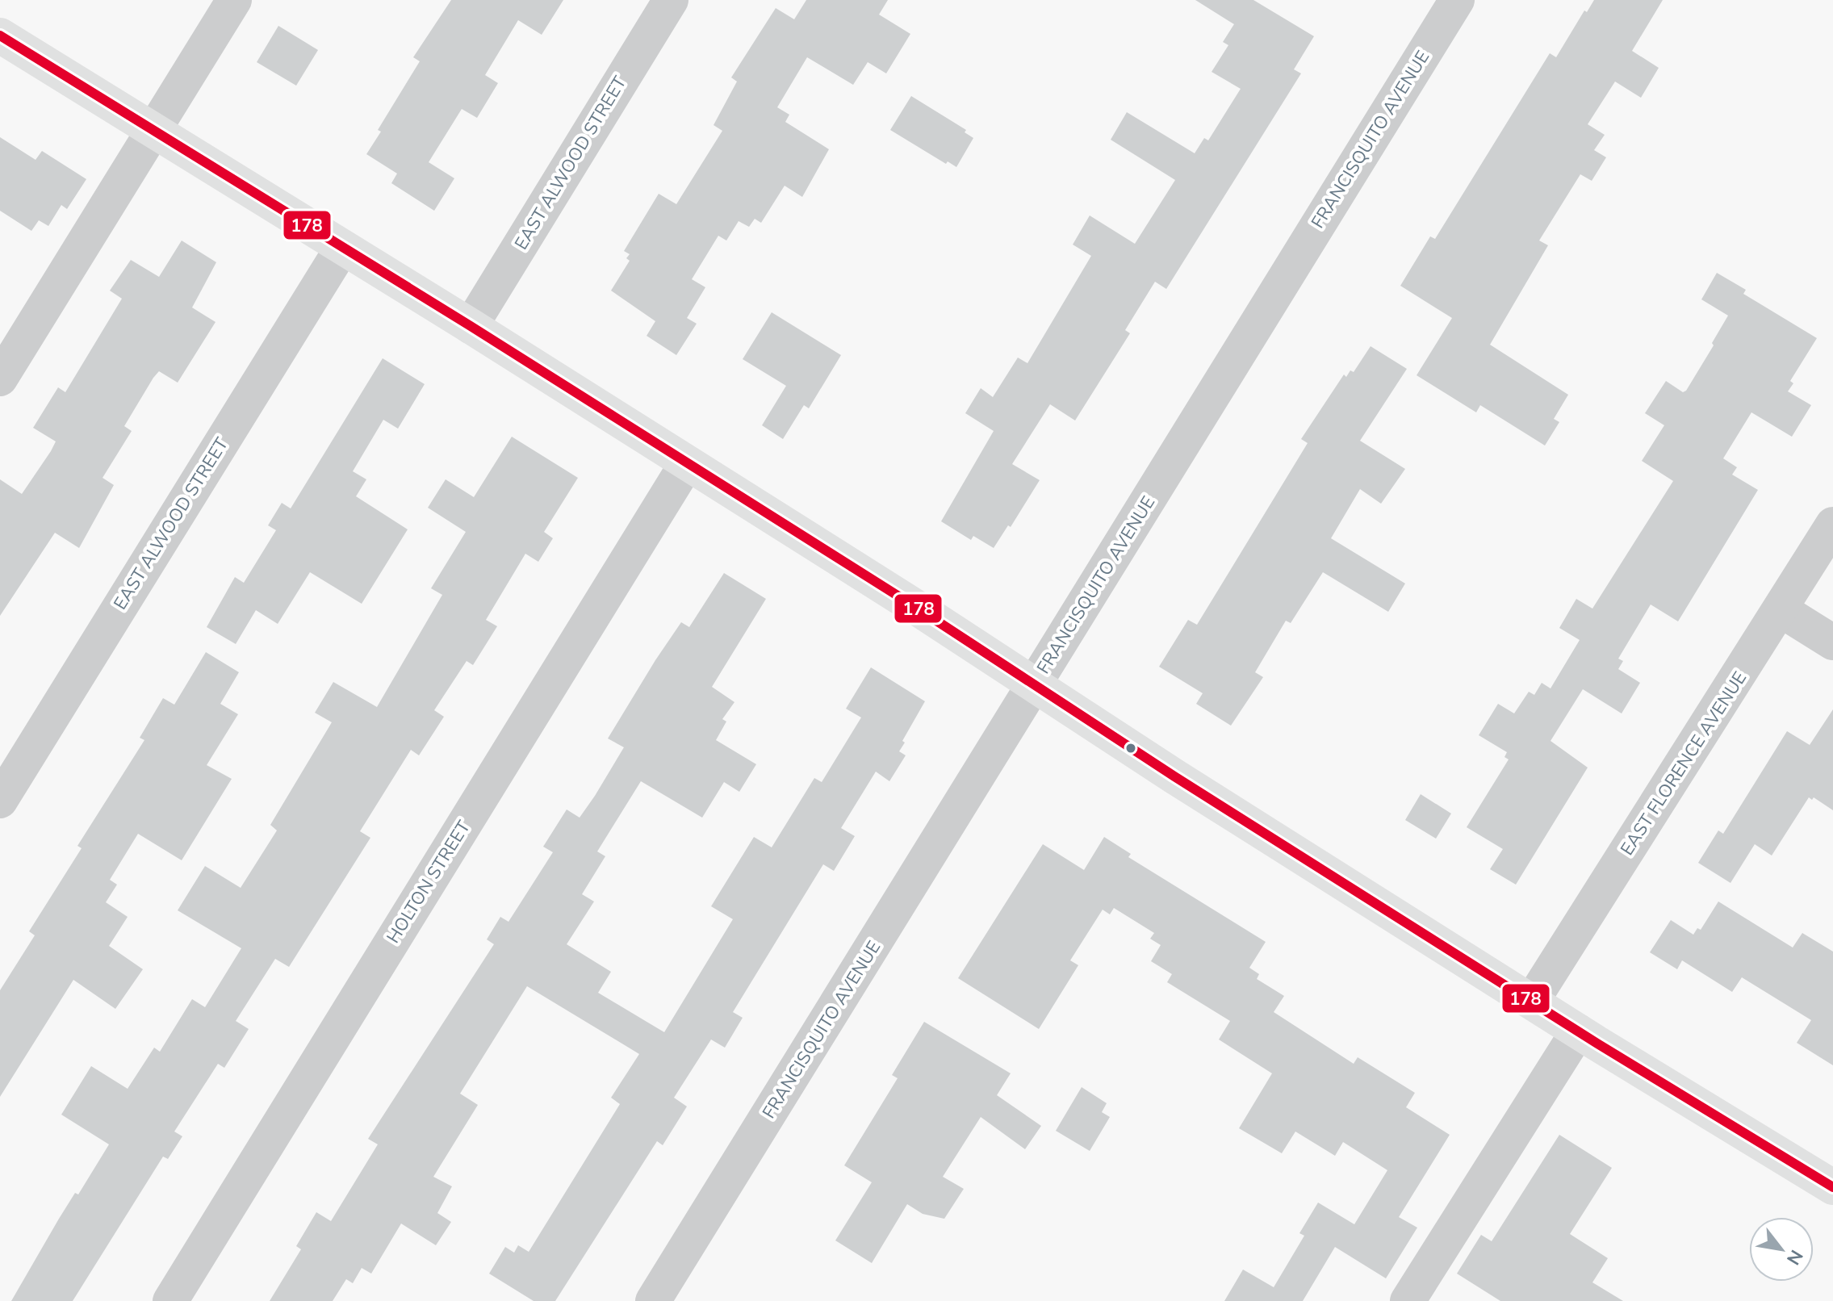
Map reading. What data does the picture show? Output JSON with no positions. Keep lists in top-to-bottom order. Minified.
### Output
{"streets":{"street":["FRANCISQUITO AVENUE","EAST ALWOOD STREET","EAST FLORENCE AVENUE","HOLTON STREET"]},"lines":["transit line 178"],"north":"bottom right"}
